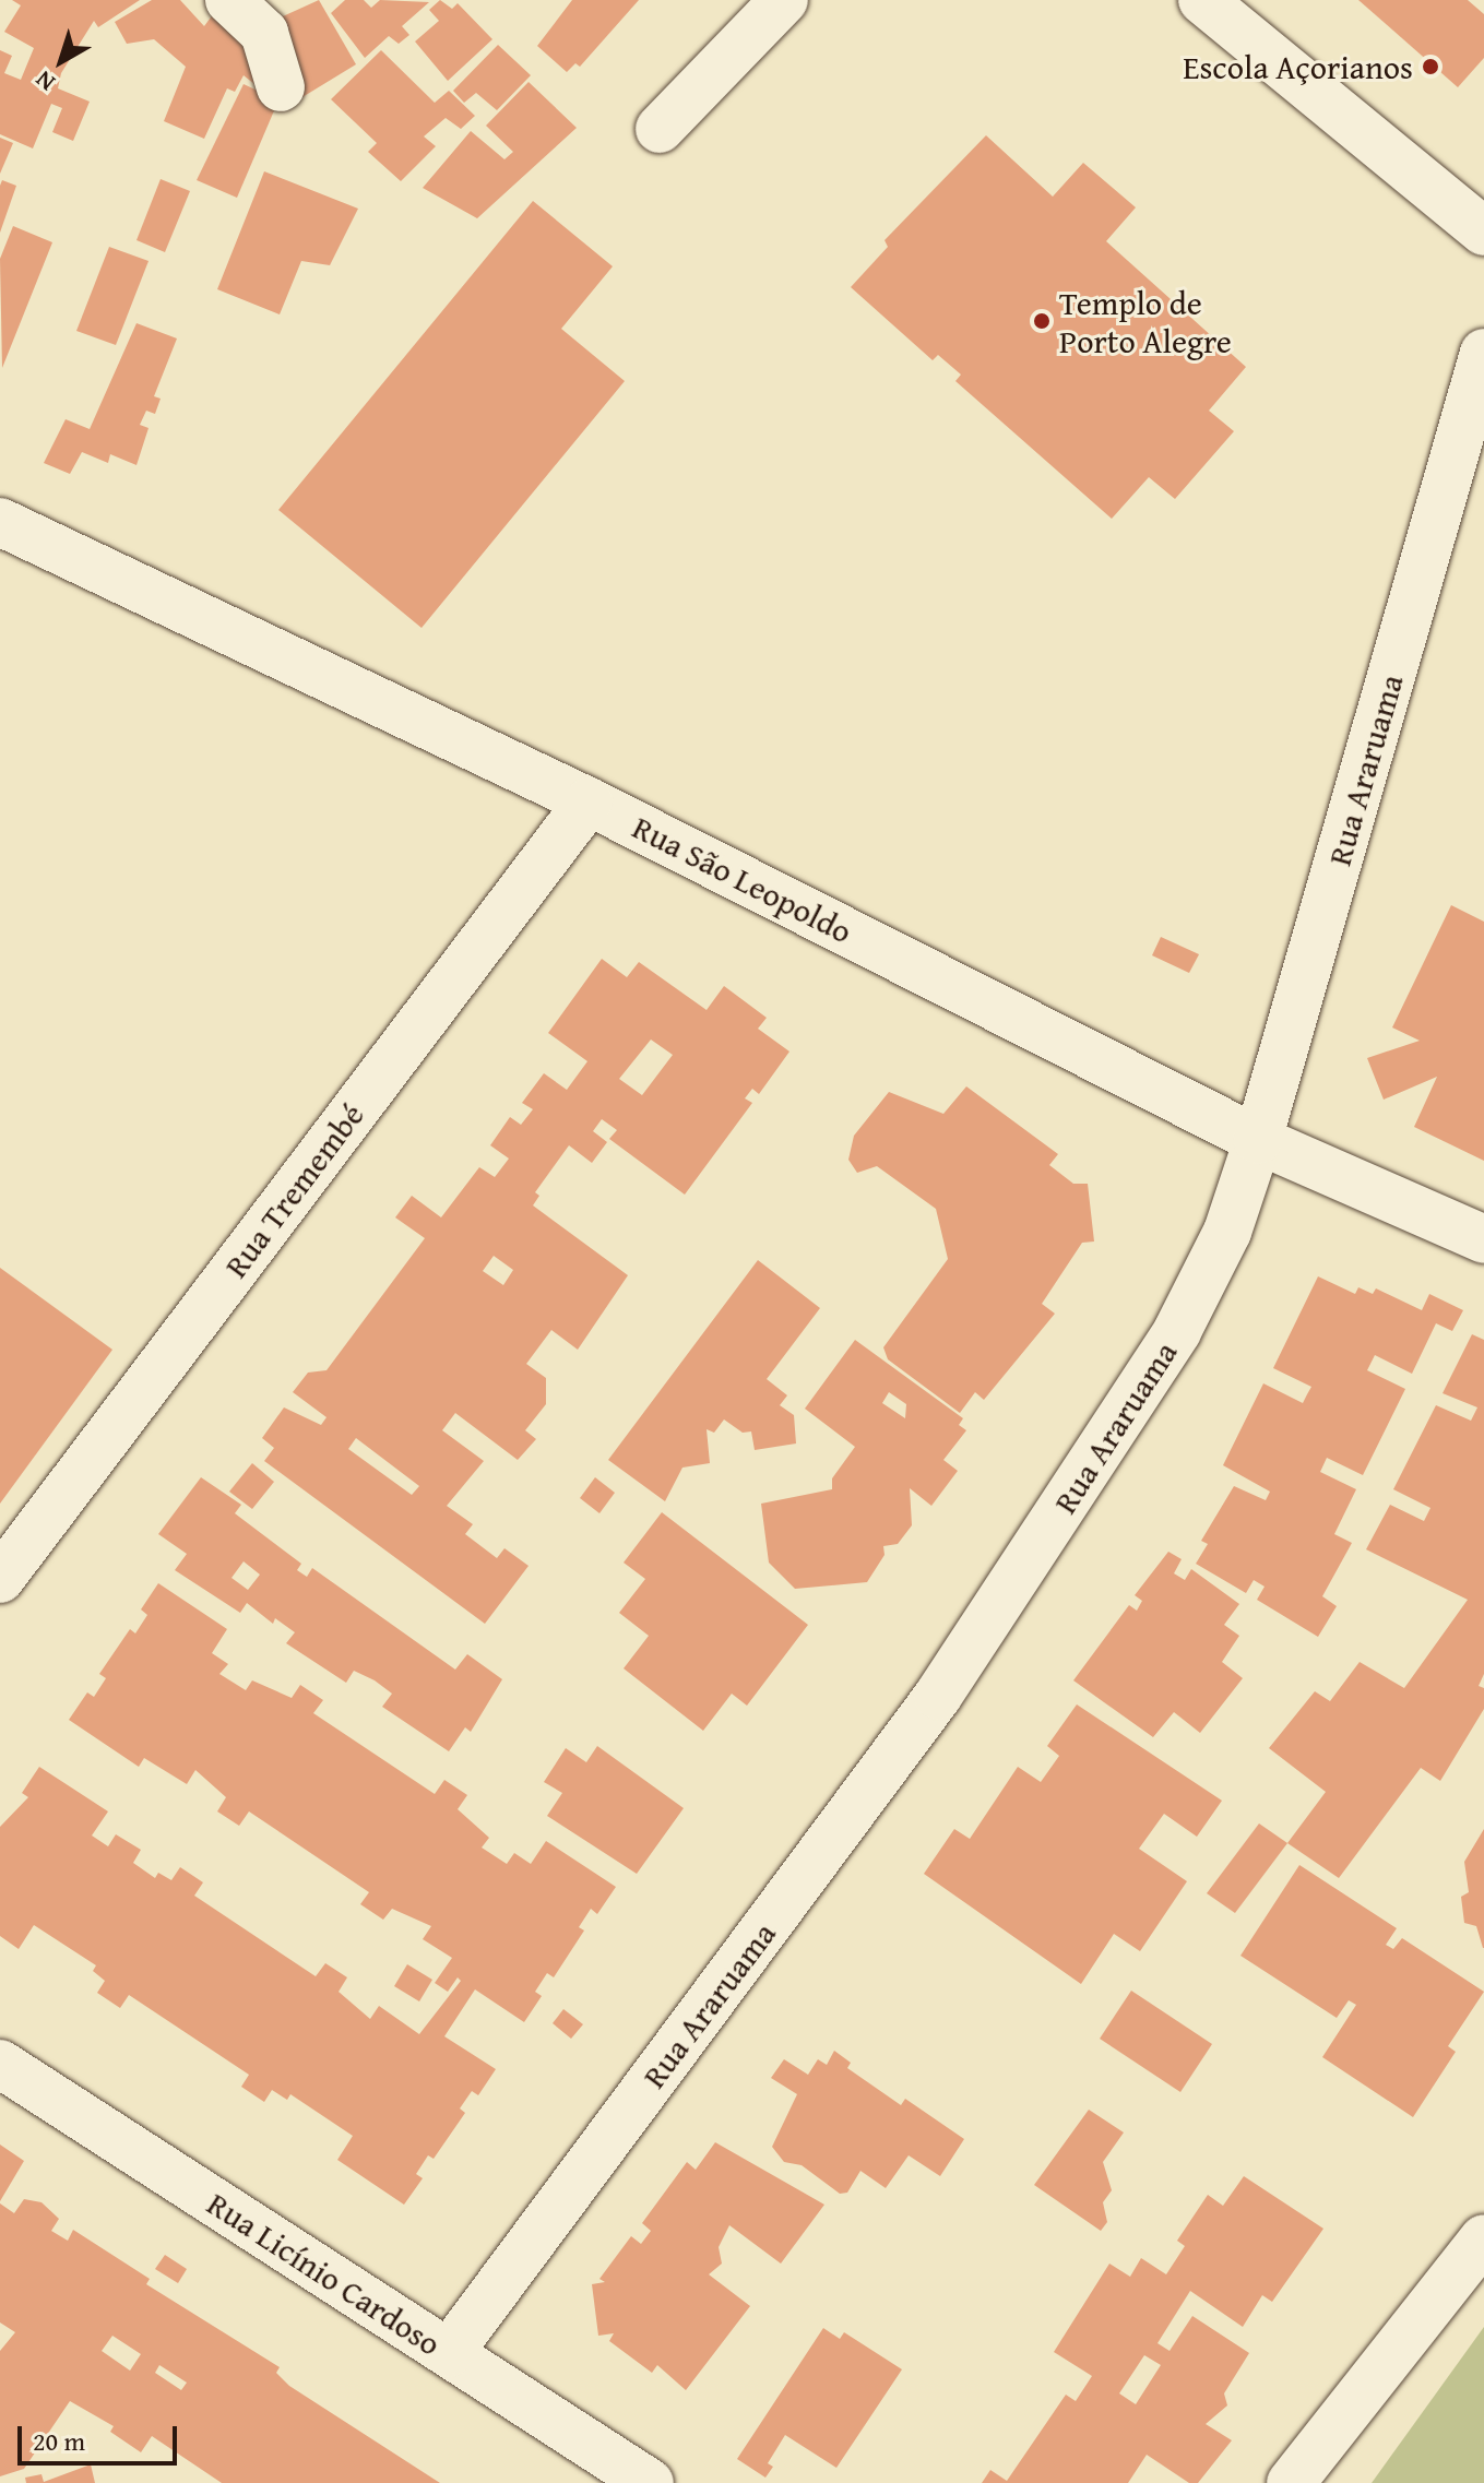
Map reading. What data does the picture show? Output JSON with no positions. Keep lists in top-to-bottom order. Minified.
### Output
{"streets":{"street":["Rua Araruama","Rua São Leopoldo","Rua Tremembé","Rua Licínio Cardoso"]},"crossings":[["Rua Araruama","Rua São Leopoldo"],["Rua Araruama","Rua Licínio Cardoso"],["Rua São Leopoldo","Rua Tremembé"]],"places":["Escola Açorianos","Templo de Porto Alegre"],"scale_bar":"20 m","north":"bottom left"}
